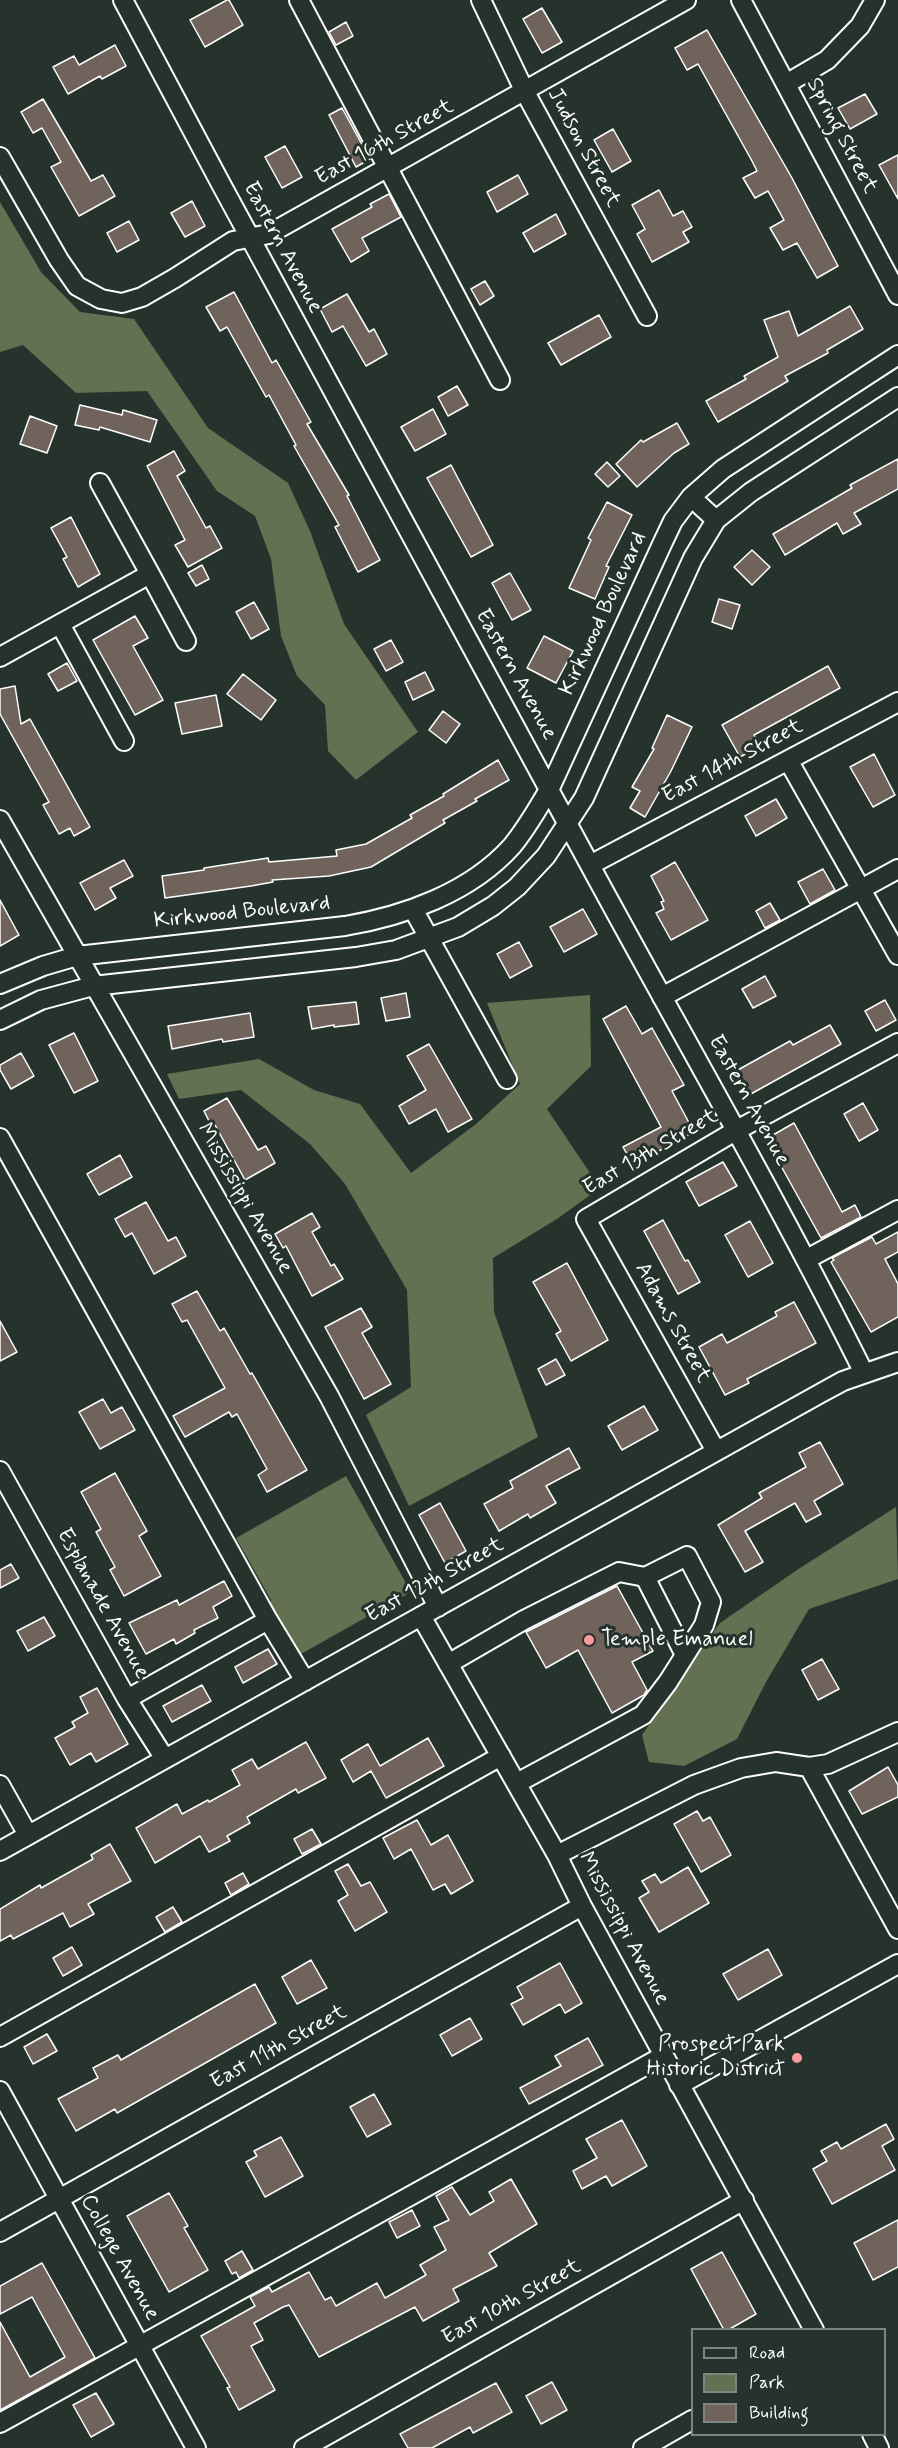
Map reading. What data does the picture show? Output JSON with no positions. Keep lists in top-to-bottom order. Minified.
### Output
{"streets":{"street":["Spring Street","East 16th Street","Judson Street","Eastern Avenue","Kirkwood Boulevard","East 14th Street","East 13th Street","Mississippi Avenue","Adams Street","East 12th Street","Esplanade Avenue","East 11th Street","College Avenue","East 10th Street"]},"crossings":[["East 16th Street","Judson Street"],["East 16th Street","Eastern Avenue"],["Eastern Avenue","Kirkwood Boulevard"],["Eastern Avenue","East 14th Street"],["Eastern Avenue","East 13th Street"],["Eastern Avenue","East 12th Street"],["Kirkwood Boulevard","Mississippi Avenue"],["East 13th Street","Adams Street"],["Mississippi Avenue","East 12th Street"],["Mississippi Avenue","East 11th Street"],["Mississippi Avenue","East 10th Street"],["Adams Street","East 12th Street"],["East 12th Street","Esplanade Avenue"],["East 11th Street","College Avenue"]],"places":["Temple Emanuel","Prospect Park Historic District"],"legend":["Road","Park","Building"]}
